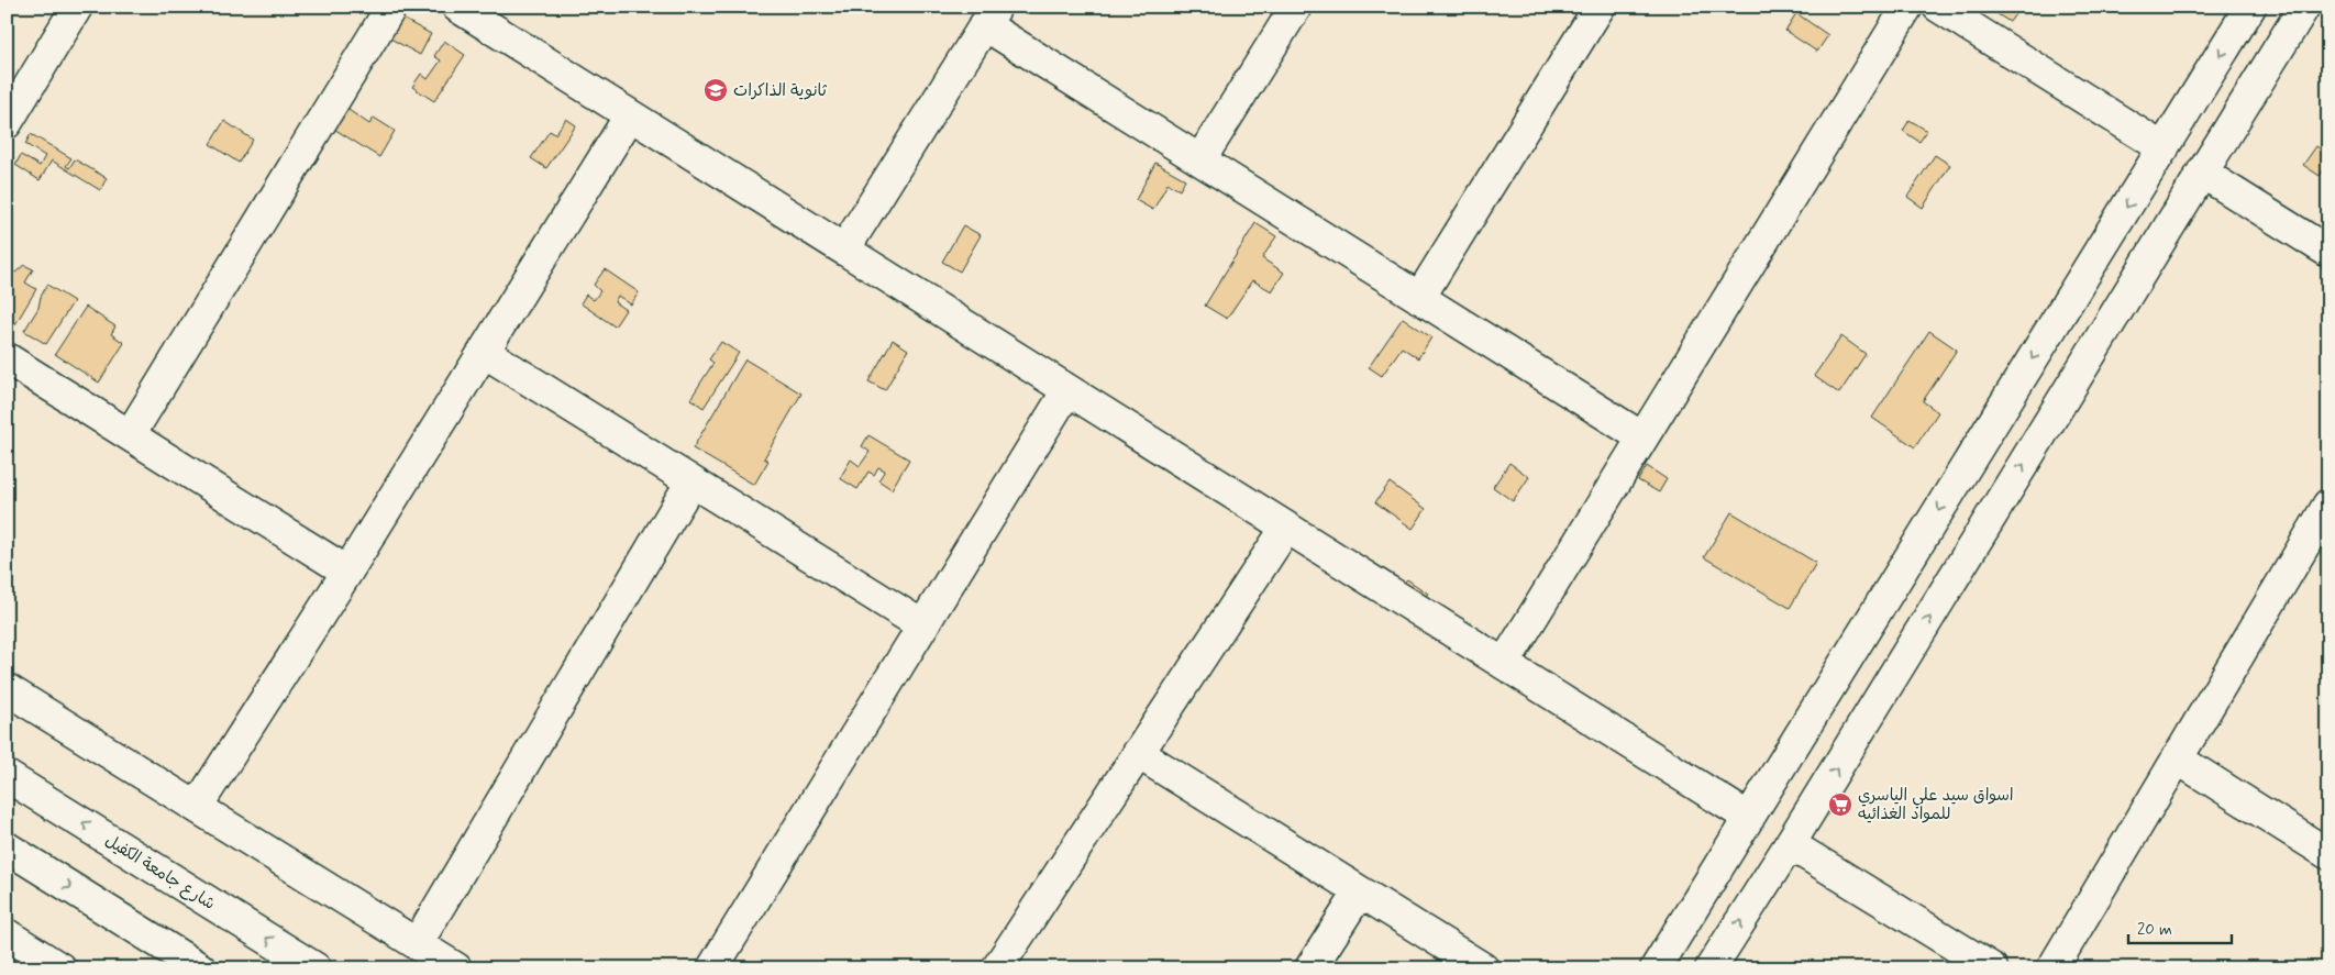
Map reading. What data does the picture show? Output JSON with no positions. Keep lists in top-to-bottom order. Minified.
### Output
{"streets":{"street":["شارع جامعة الكفيل"]},"places":{"school or university":["ثانوية الذاكرات"],"supermarket":["اسواق سيد علي الياسري للمواد الغذائيه"]},"scale_bar":"20 m"}
